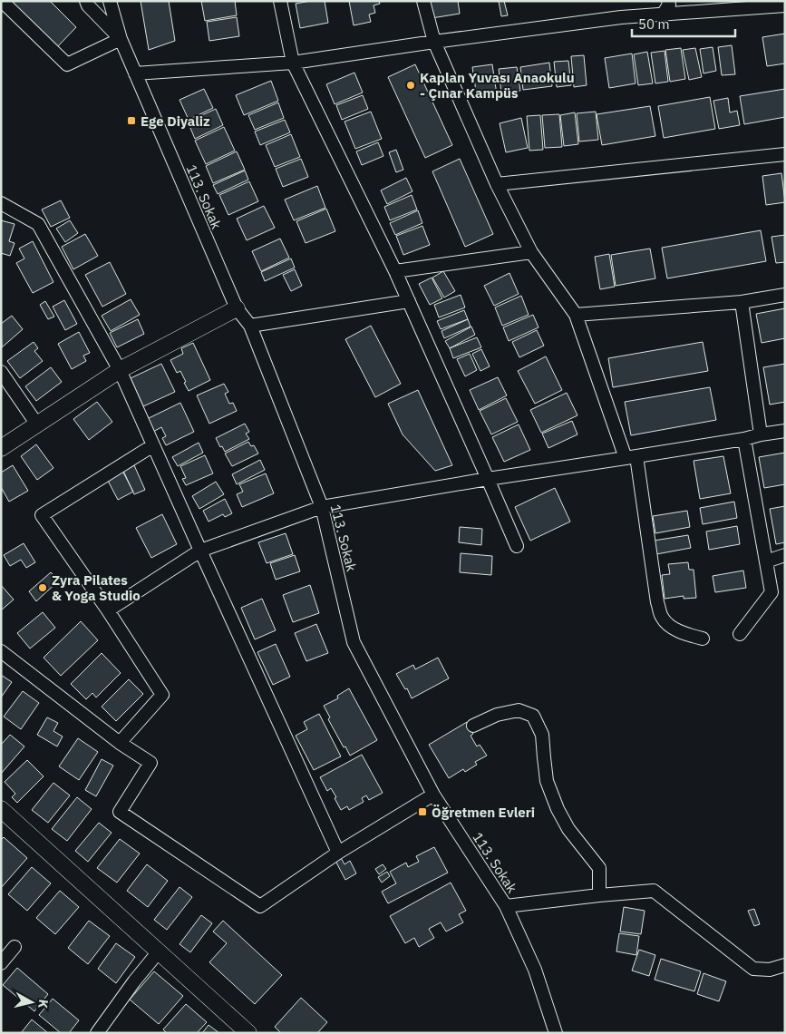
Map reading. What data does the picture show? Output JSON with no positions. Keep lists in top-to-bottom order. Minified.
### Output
{"streets":{"street":["113. Sokak"]},"places":{"other":["Kaplan Yuvası Anaokulu - Çınar Kampüs","Zyra Pilates & Yoga Studio"],"transit":["Ege Diyaliz","Öğretmen Evleri"]},"scale_bar":"50 m","north":"right"}
